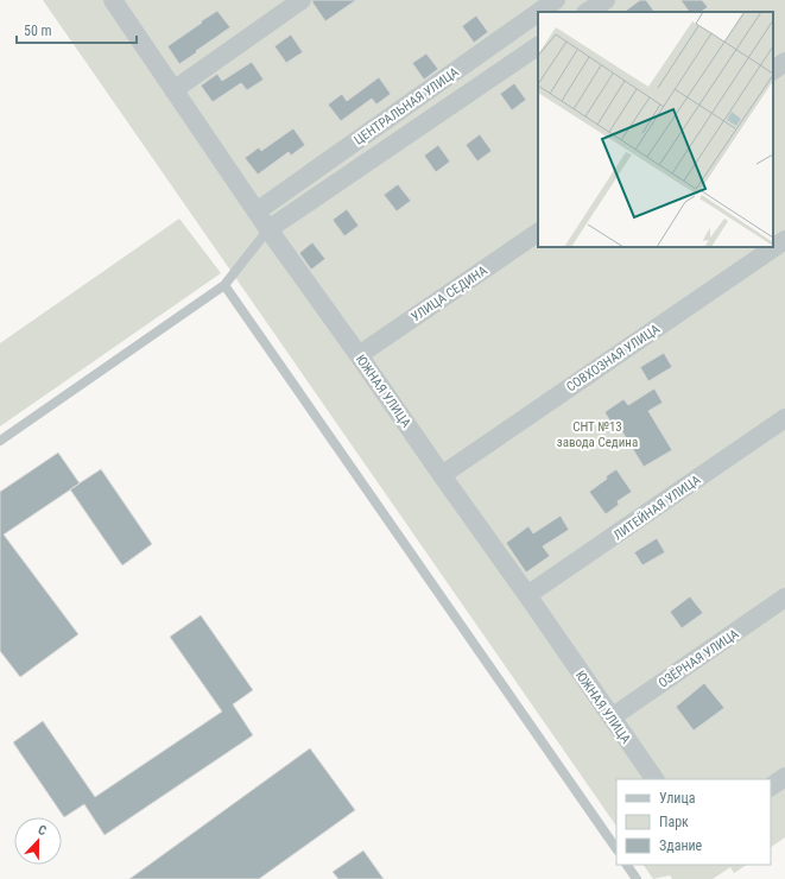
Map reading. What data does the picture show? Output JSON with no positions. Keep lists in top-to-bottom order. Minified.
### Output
{"streets":{"street":["ЦЕНТРАЛЬНАЯ УЛИЦА","УЛИЦА СЕДИНА","СОВХОЗНАЯ УЛИЦА","ЮЖНАЯ УЛИЦА","ЛИТЕЙНАЯ УЛИЦА","ОЗЁРНАЯ УЛИЦА"]},"crossings":[["ЦЕНТРАЛЬНАЯ УЛИЦА","ЮЖНАЯ УЛИЦА"],["УЛИЦА СЕДИНА","ЮЖНАЯ УЛИЦА"],["СОВХОЗНАЯ УЛИЦА","ЮЖНАЯ УЛИЦА"],["ЮЖНАЯ УЛИЦА","ЛИТЕЙНАЯ УЛИЦА"],["ЮЖНАЯ УЛИЦА","ОЗЁРНАЯ УЛИЦА"]],"parks":["СНТ №13 завода Седина"],"legend":["Улица","Парк","Здание"],"scale_bar":"50 m","north":"top"}
